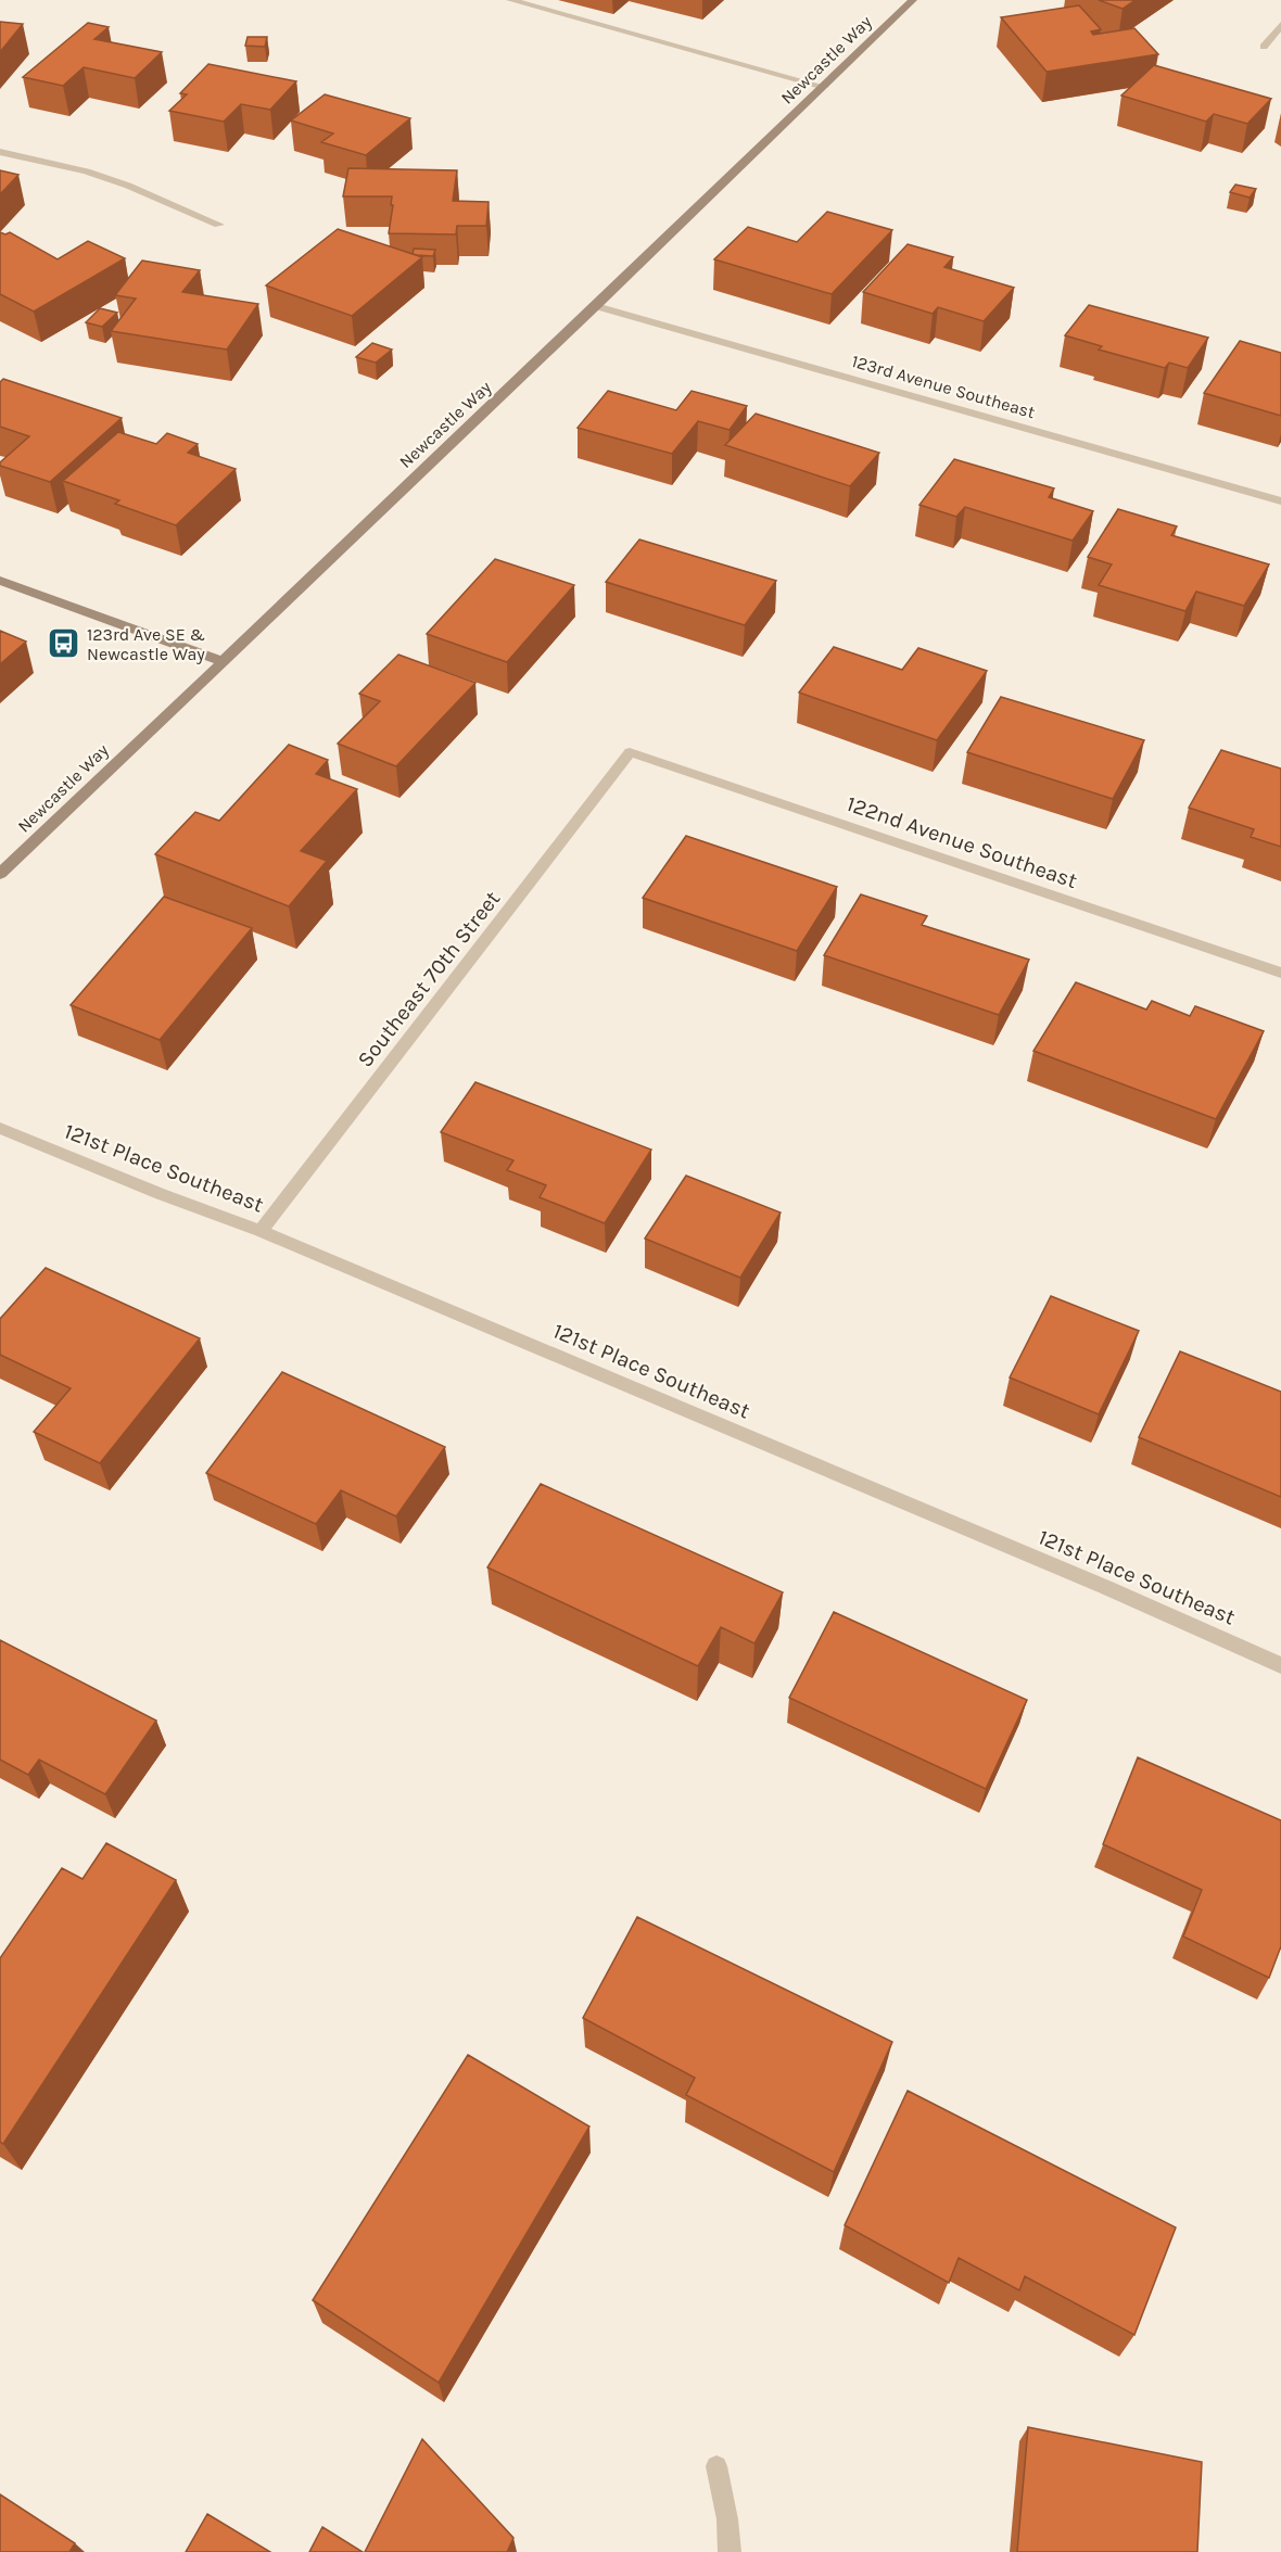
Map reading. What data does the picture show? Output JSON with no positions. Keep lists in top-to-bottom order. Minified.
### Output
{"streets":{"main road":["Newcastle Way"],"street":["123rd Avenue Southeast","122nd Avenue Southeast","Southeast 70th Street","121st Place Southeast"]},"crossings":[["Newcastle Way","123rd Avenue Southeast"],["122nd Avenue Southeast","Southeast 70th Street"],["Southeast 70th Street","121st Place Southeast"]],"places":{"bus stop":["123rd Ave SE & Newcastle Way"]}}
